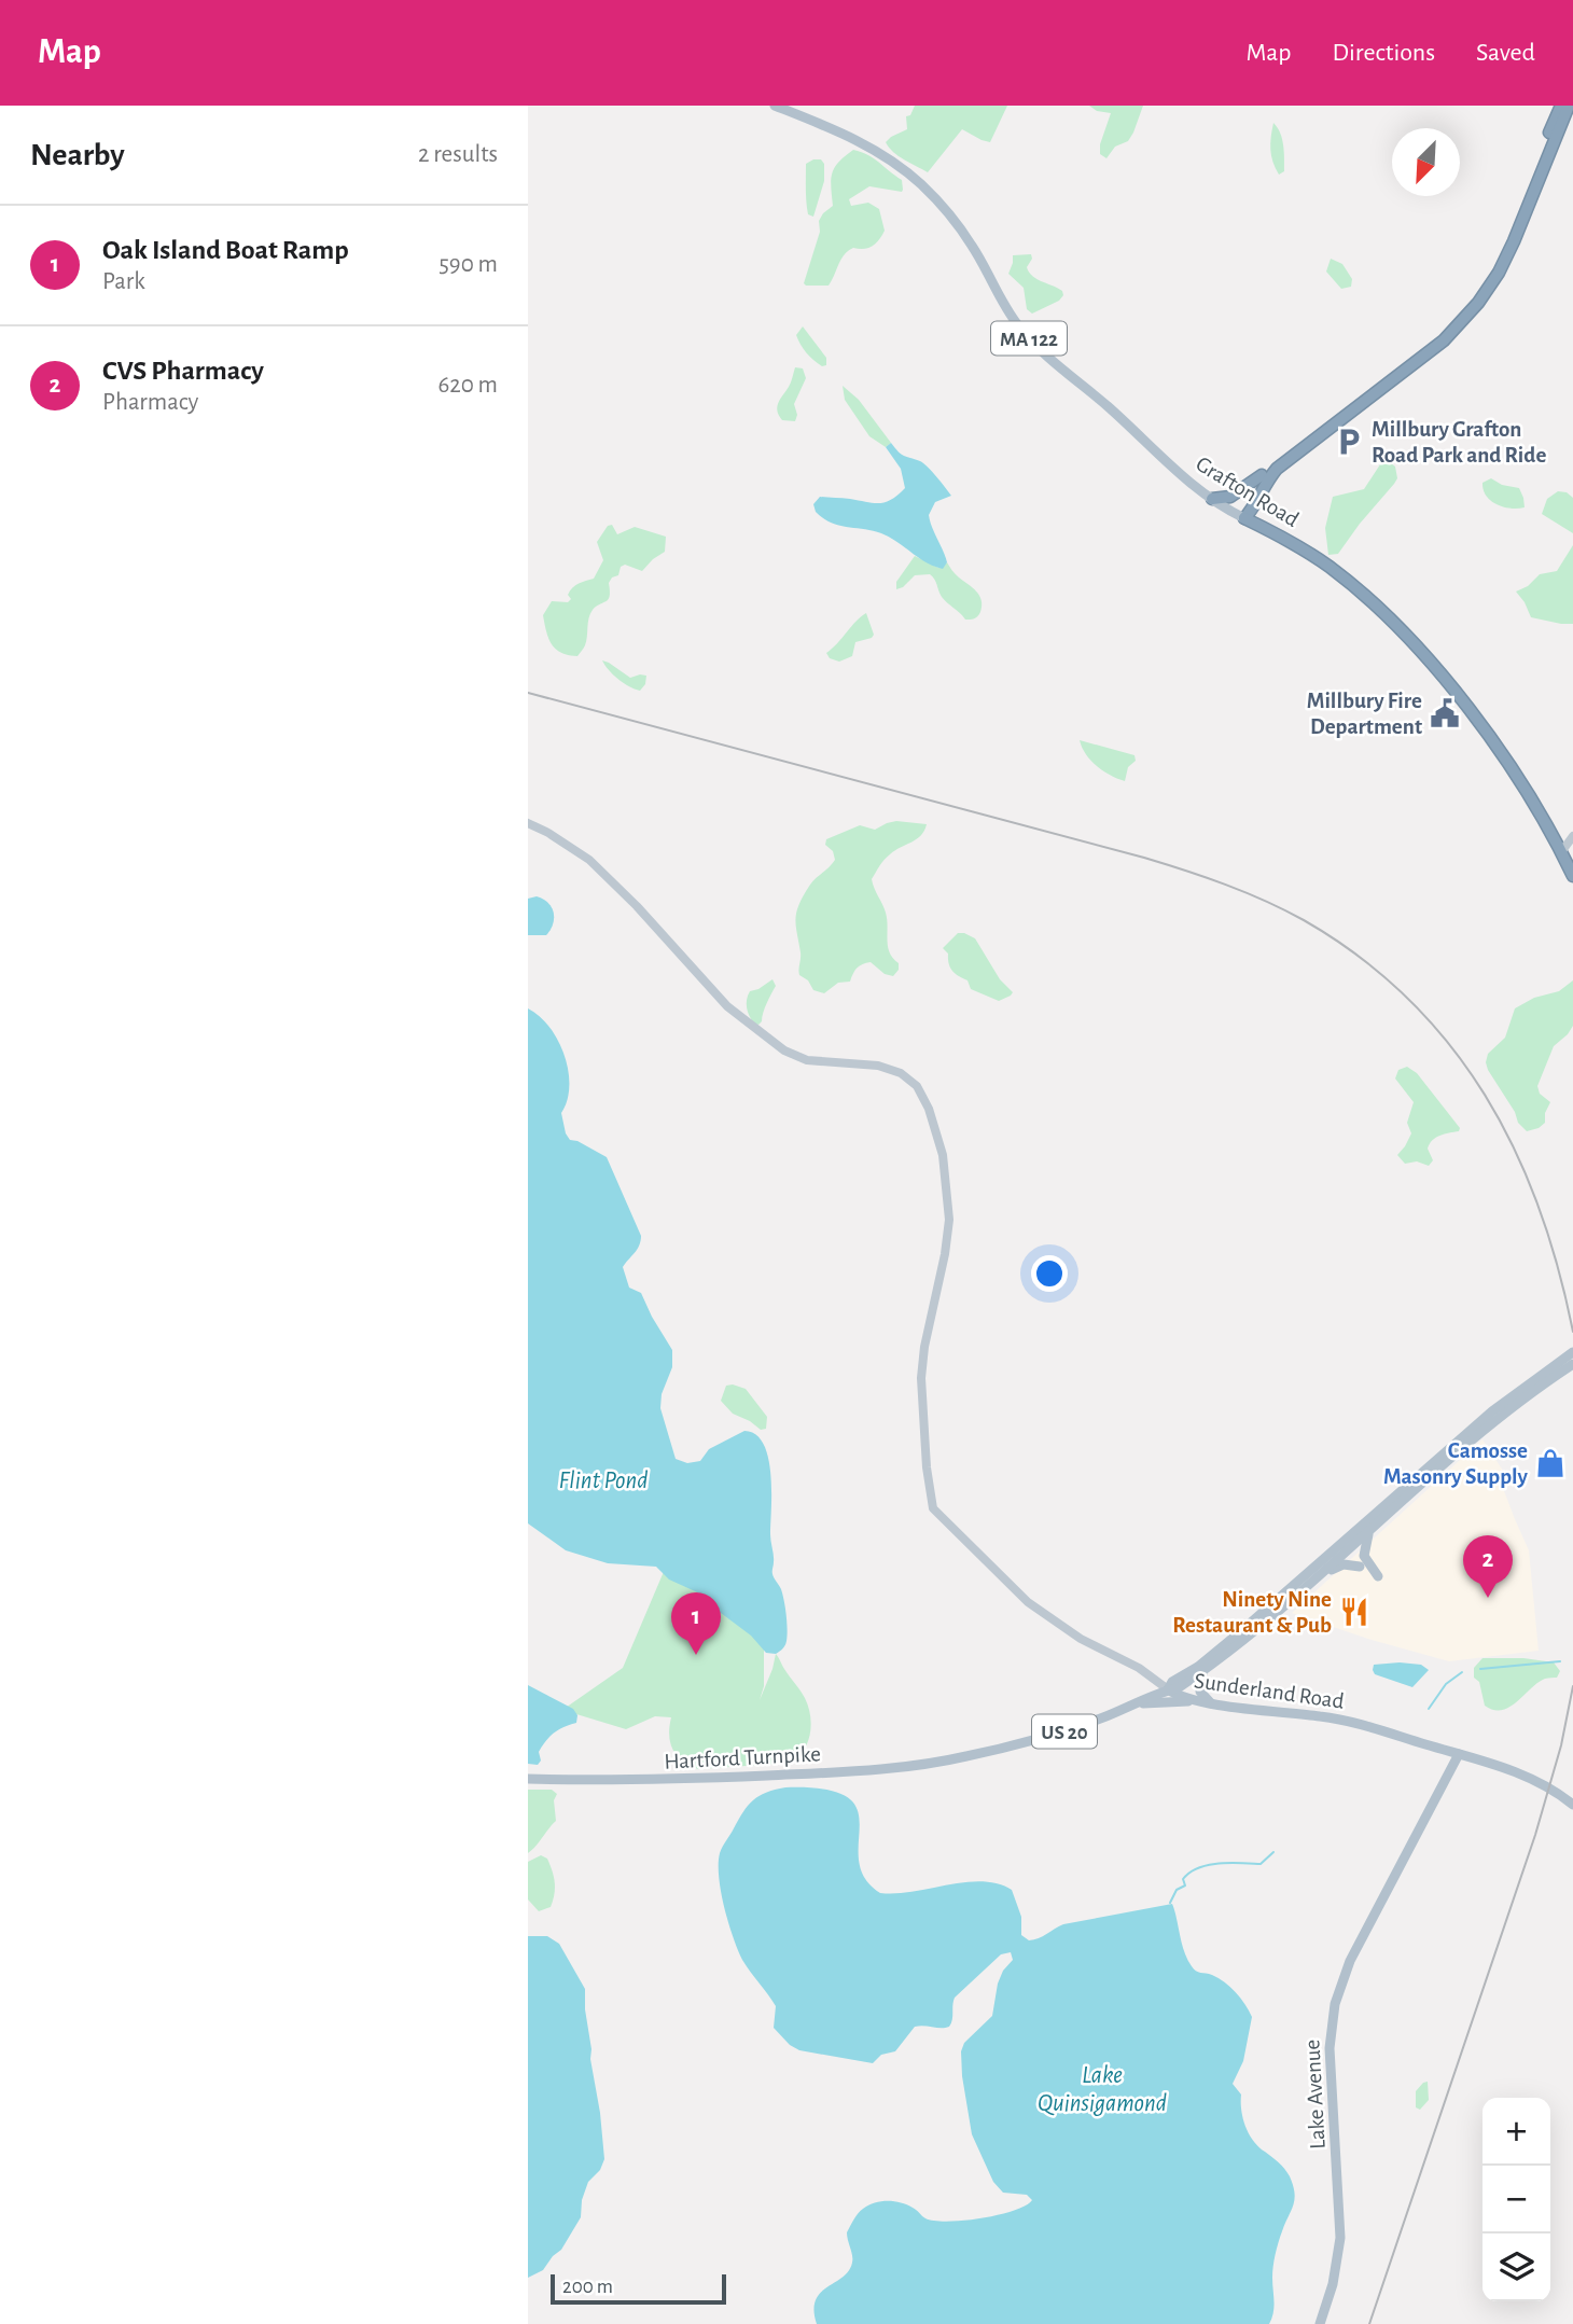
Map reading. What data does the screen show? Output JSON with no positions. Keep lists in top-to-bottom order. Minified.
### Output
{"streets":{"highway":["MA 122","Grafton Road"],"main road":["Sunderland Road","US 20","Hartford Turnpike","Lake Avenue"]},"crossings":[["Sunderland Road","US 20"],["Sunderland Road","Hartford Turnpike"],["Sunderland Road","Lake Avenue"]],"water":["Flint Pond","Lake Quinsigamond"],"places":{"parking":["Millbury Grafton Road Park and Ride"],"public building":["Millbury Fire Department"],"shop":["Camosse Masonry Supply"],"restaurant":["Ninety Nine Restaurant & Pub"]},"scale_bar":"200 m","north":"bottom left","page":{"header":"Map","nav":["Map","Directions","Saved"],"heading":["Nearby","2 results"],"list":[{"mark":"1","name":"Oak Island Boat Ramp","note":"Park","value":"590 m"},{"mark":"2","name":"CVS Pharmacy","note":"Pharmacy","value":"620 m"}],"pins":["2","1"],"map_buttons":["+","−"],"scale":"200 m"}}
